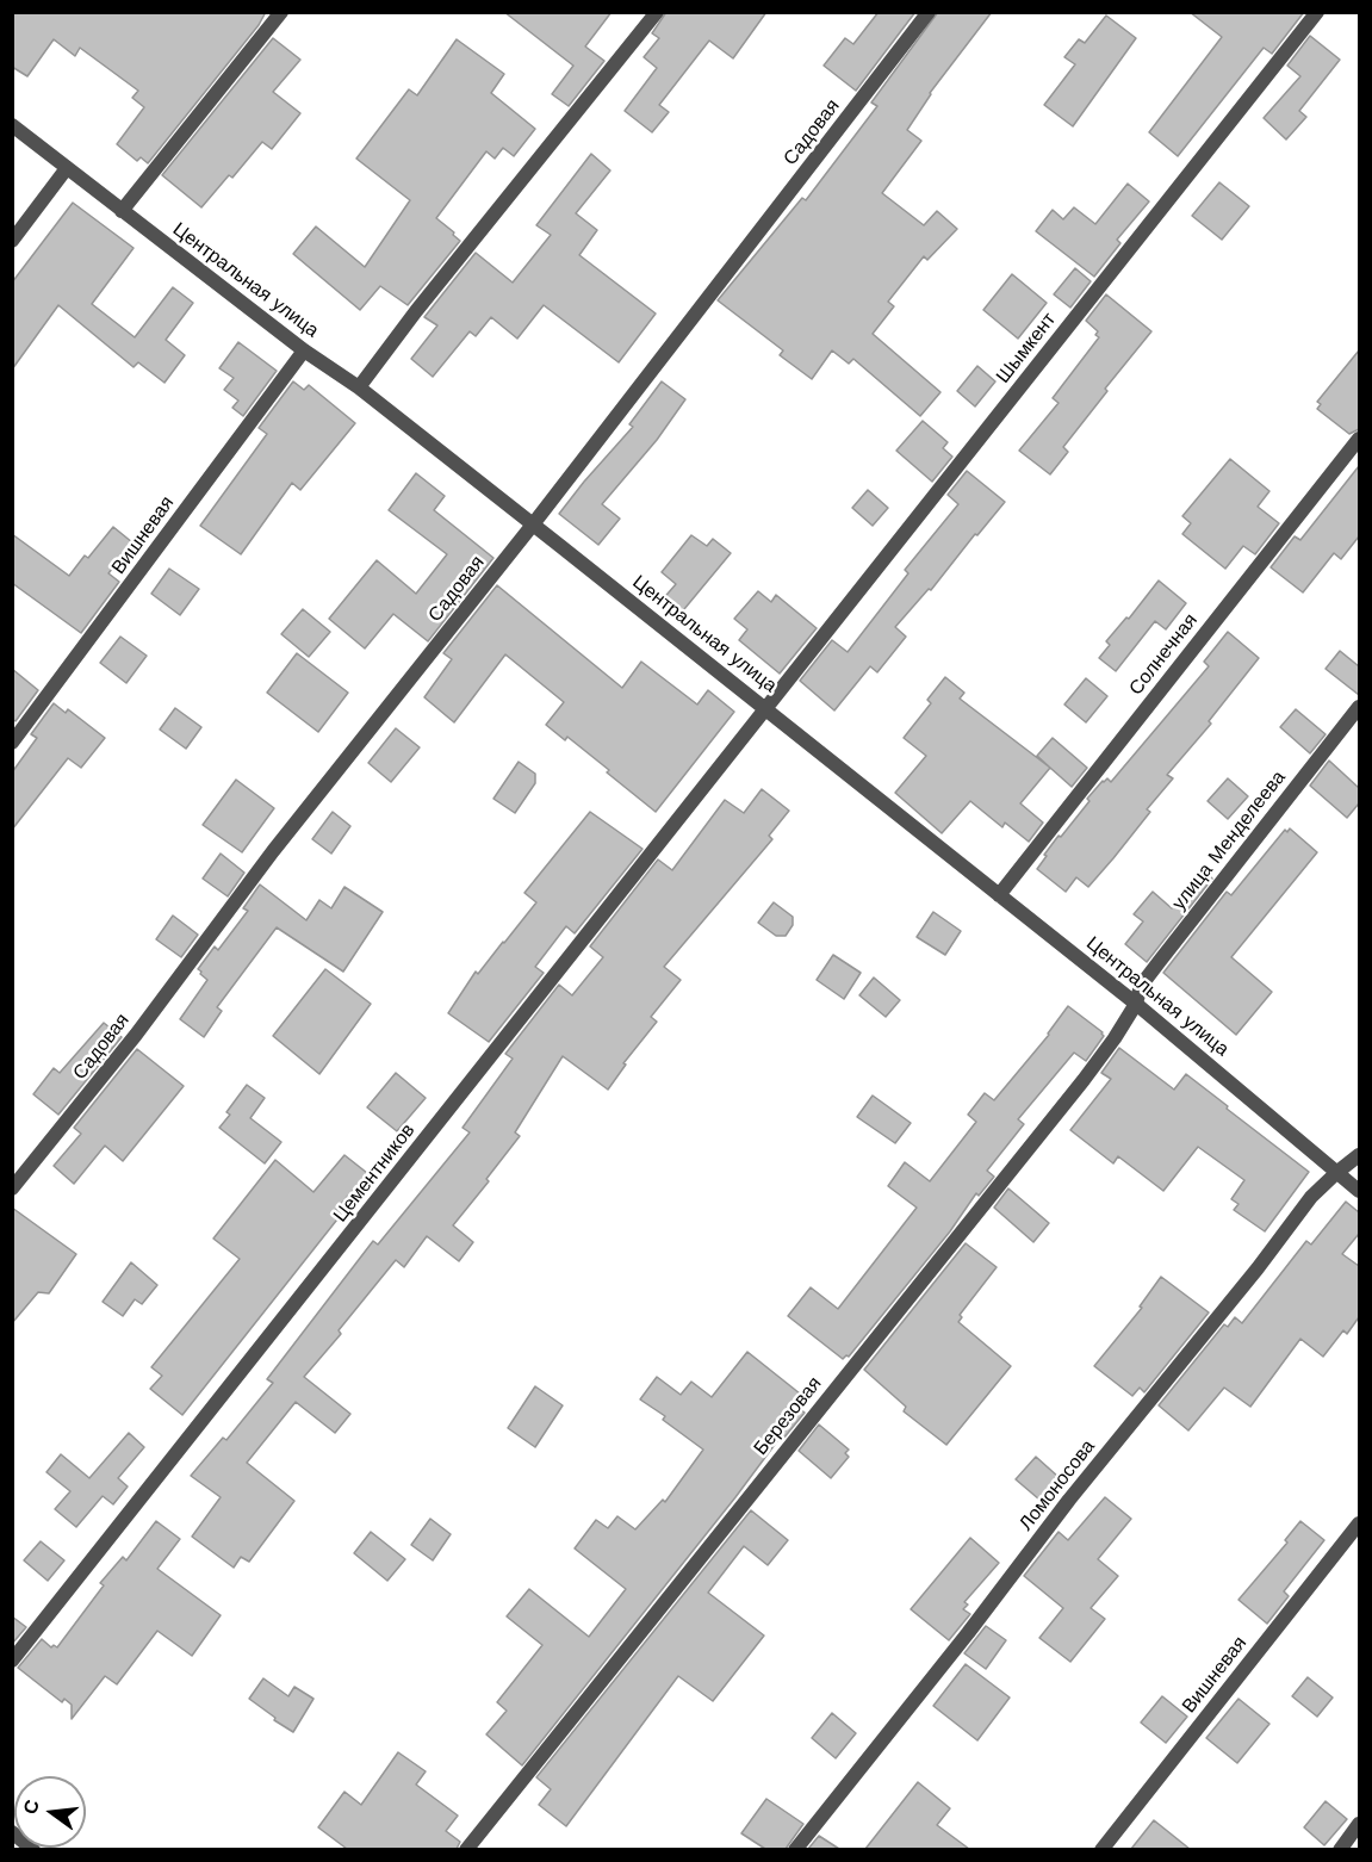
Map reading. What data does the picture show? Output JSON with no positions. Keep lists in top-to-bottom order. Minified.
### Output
{"streets":{"street":["Садовая","Центральная улица","Шымкент","Вишневая","Солнечная","улица Менделеева","Цементников","Березовая","Ломоносова"]},"crossings":[["Садовая","Центральная улица"],["Центральная улица","Шымкент"],["Центральная улица","Вишневая"],["Центральная улица","Солнечная"],["Центральная улица","улица Менделеева"],["Центральная улица","Цементников"],["Центральная улица","Березовая"],["Центральная улица","Ломоносова"],["Шымкент","Цементников"],["улица Менделеева","Березовая"]],"north":"left"}
